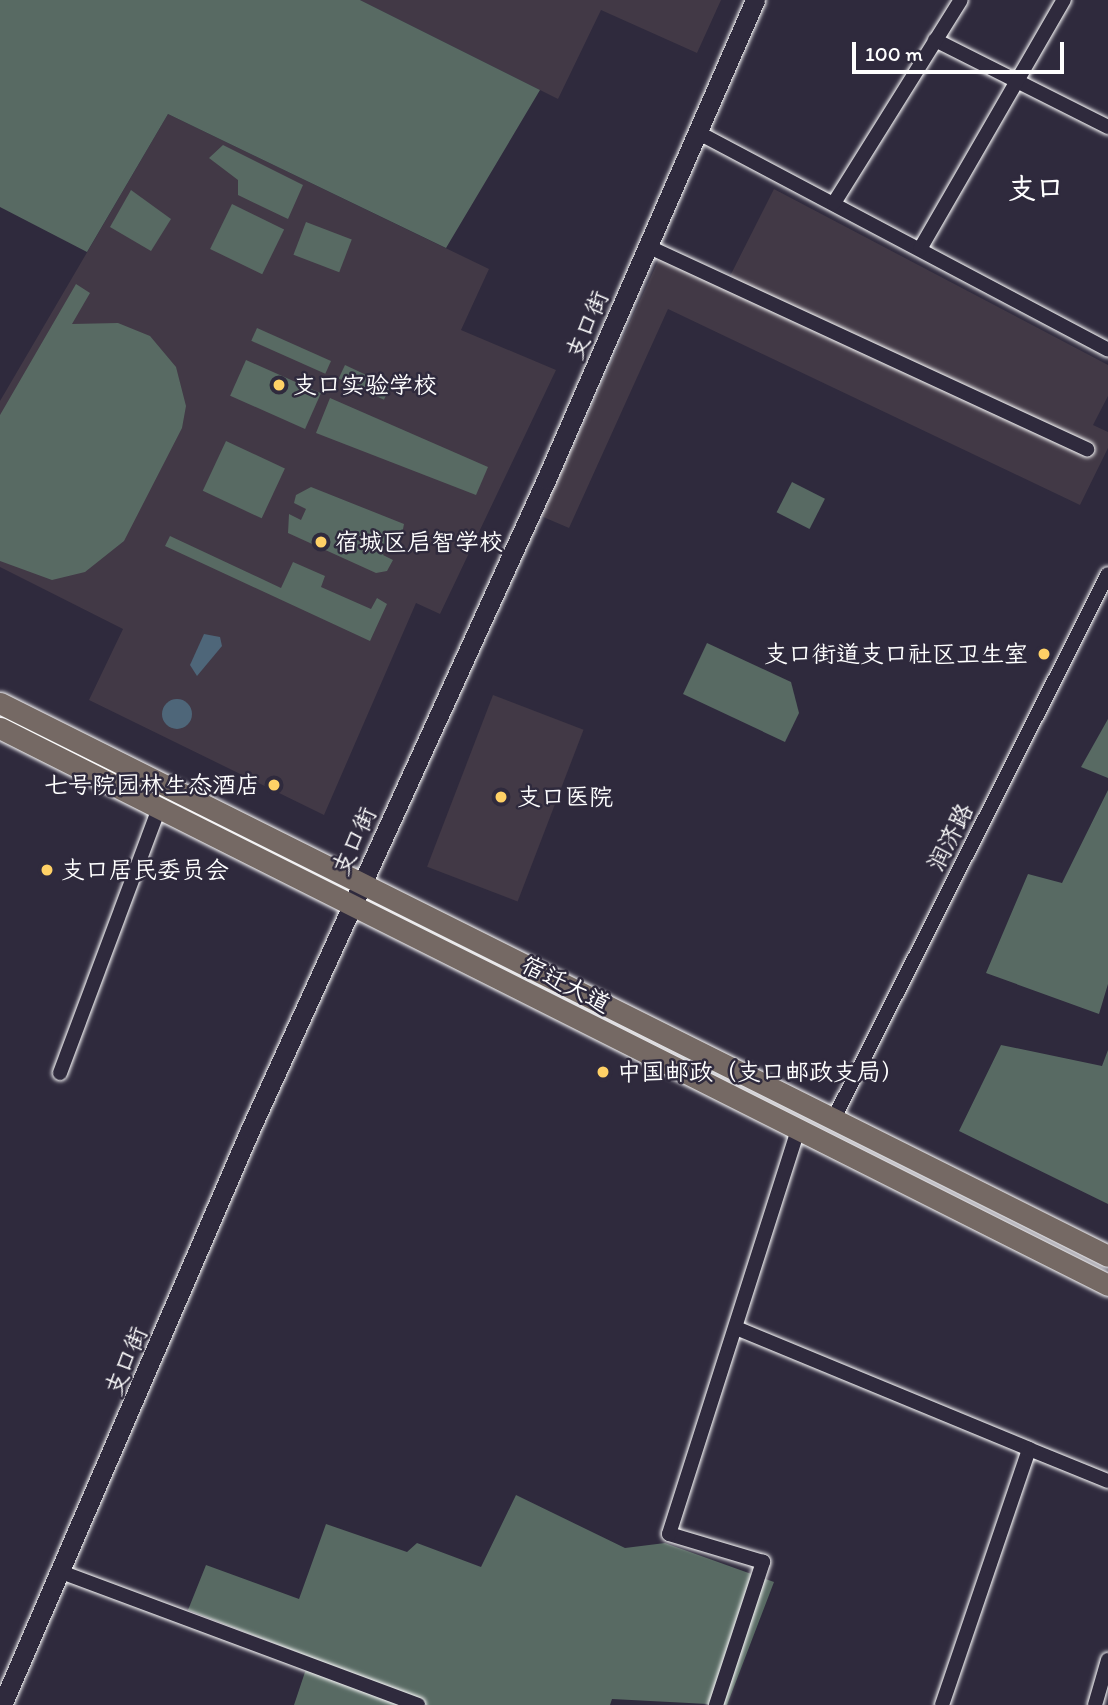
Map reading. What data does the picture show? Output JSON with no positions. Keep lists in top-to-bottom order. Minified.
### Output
{"streets":{"main road":["宿迁大道"],"street":["支口街","润济路"]},"crossings":[["支口街","宿迁大道"],["润济路","宿迁大道"]],"districts":["支口"],"places":["支口实验学校","宿城区启智学校","支口街道支口社区卫生室","七号院园林生态酒店","支口医院","支口居民委员会","中国邮政（支口邮政支局）"],"scale_bar":"100 m"}
